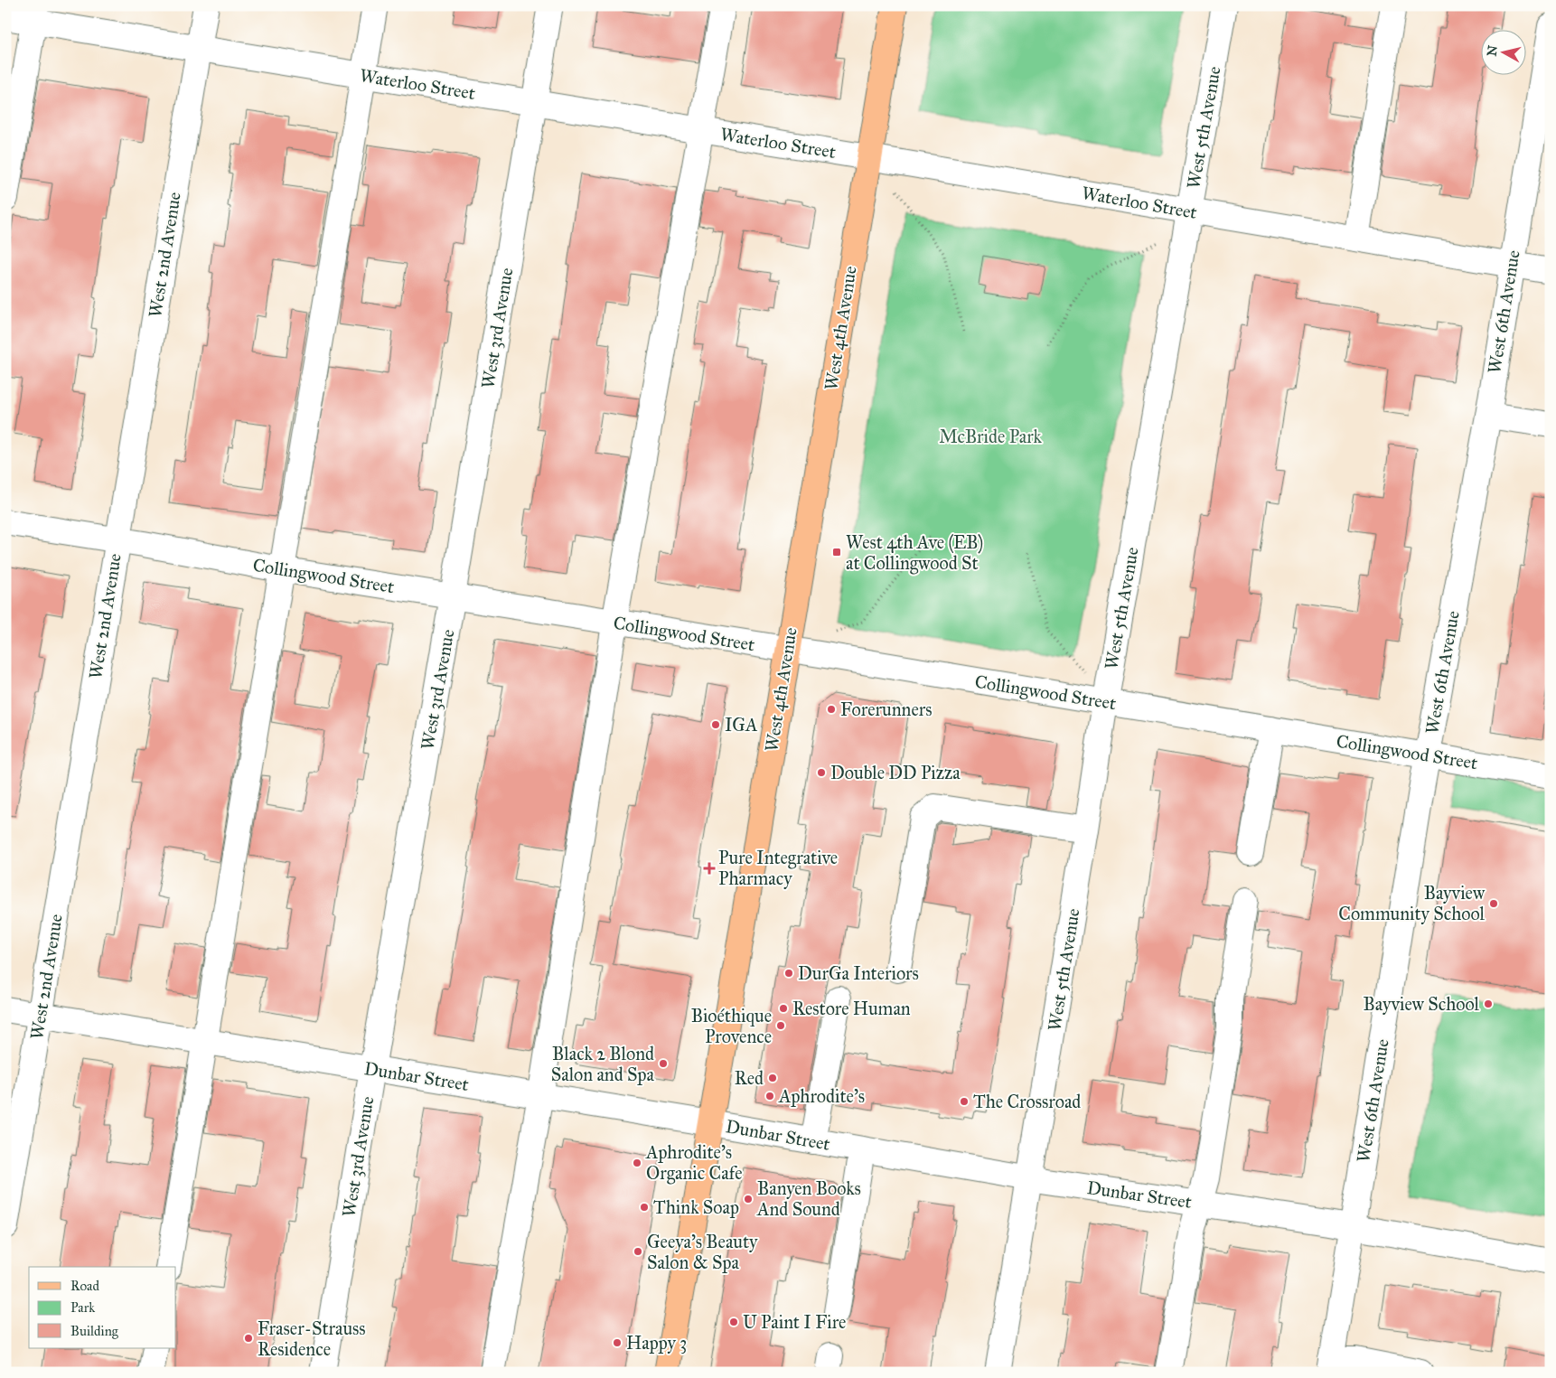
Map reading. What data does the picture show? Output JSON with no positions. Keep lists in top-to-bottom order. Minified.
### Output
{"streets":{"main road":["West 4th Avenue"],"street":["Waterloo Street","West 5th Avenue","West 2nd Avenue","West 6th Avenue","West 3rd Avenue","Collingwood Street","Dunbar Street"]},"crossings":[["Waterloo Street","West 5th Avenue"],["Waterloo Street","West 2nd Avenue"],["Waterloo Street","West 6th Avenue"],["Waterloo Street","West 3rd Avenue"],["Waterloo Street","West 4th Avenue"],["West 5th Avenue","Collingwood Street"],["West 5th Avenue","Dunbar Street"],["West 2nd Avenue","Collingwood Street"],["West 2nd Avenue","Dunbar Street"],["West 6th Avenue","Collingwood Street"],["West 6th Avenue","Dunbar Street"],["West 3rd Avenue","Collingwood Street"],["West 3rd Avenue","Dunbar Street"],["West 4th Avenue","Collingwood Street"],["West 4th Avenue","Dunbar Street"]],"parks":["McBride Park"],"places":{"transit":["West 4th Ave (EB) at Collingwood St"],"other":["Forerunners","IGA","Double DD Pizza","Bayview Community School","DurGa Interiors","Bayview School","Restore Human","Bioéthique Provence","Black 2 Blond Salon and Spa","Red","Aphrodite's","The Crossroad","Aphrodite's Organic Cafe","Banyen Books And Sound","Think Soap","Geeya's Beauty Salon & Spa","U Paint I Fire","Fraser-Strauss Residence","Happy 3"],"health":["Pure Integrative Pharmacy"]},"legend":["Road","Park","Building"],"north":"left"}
